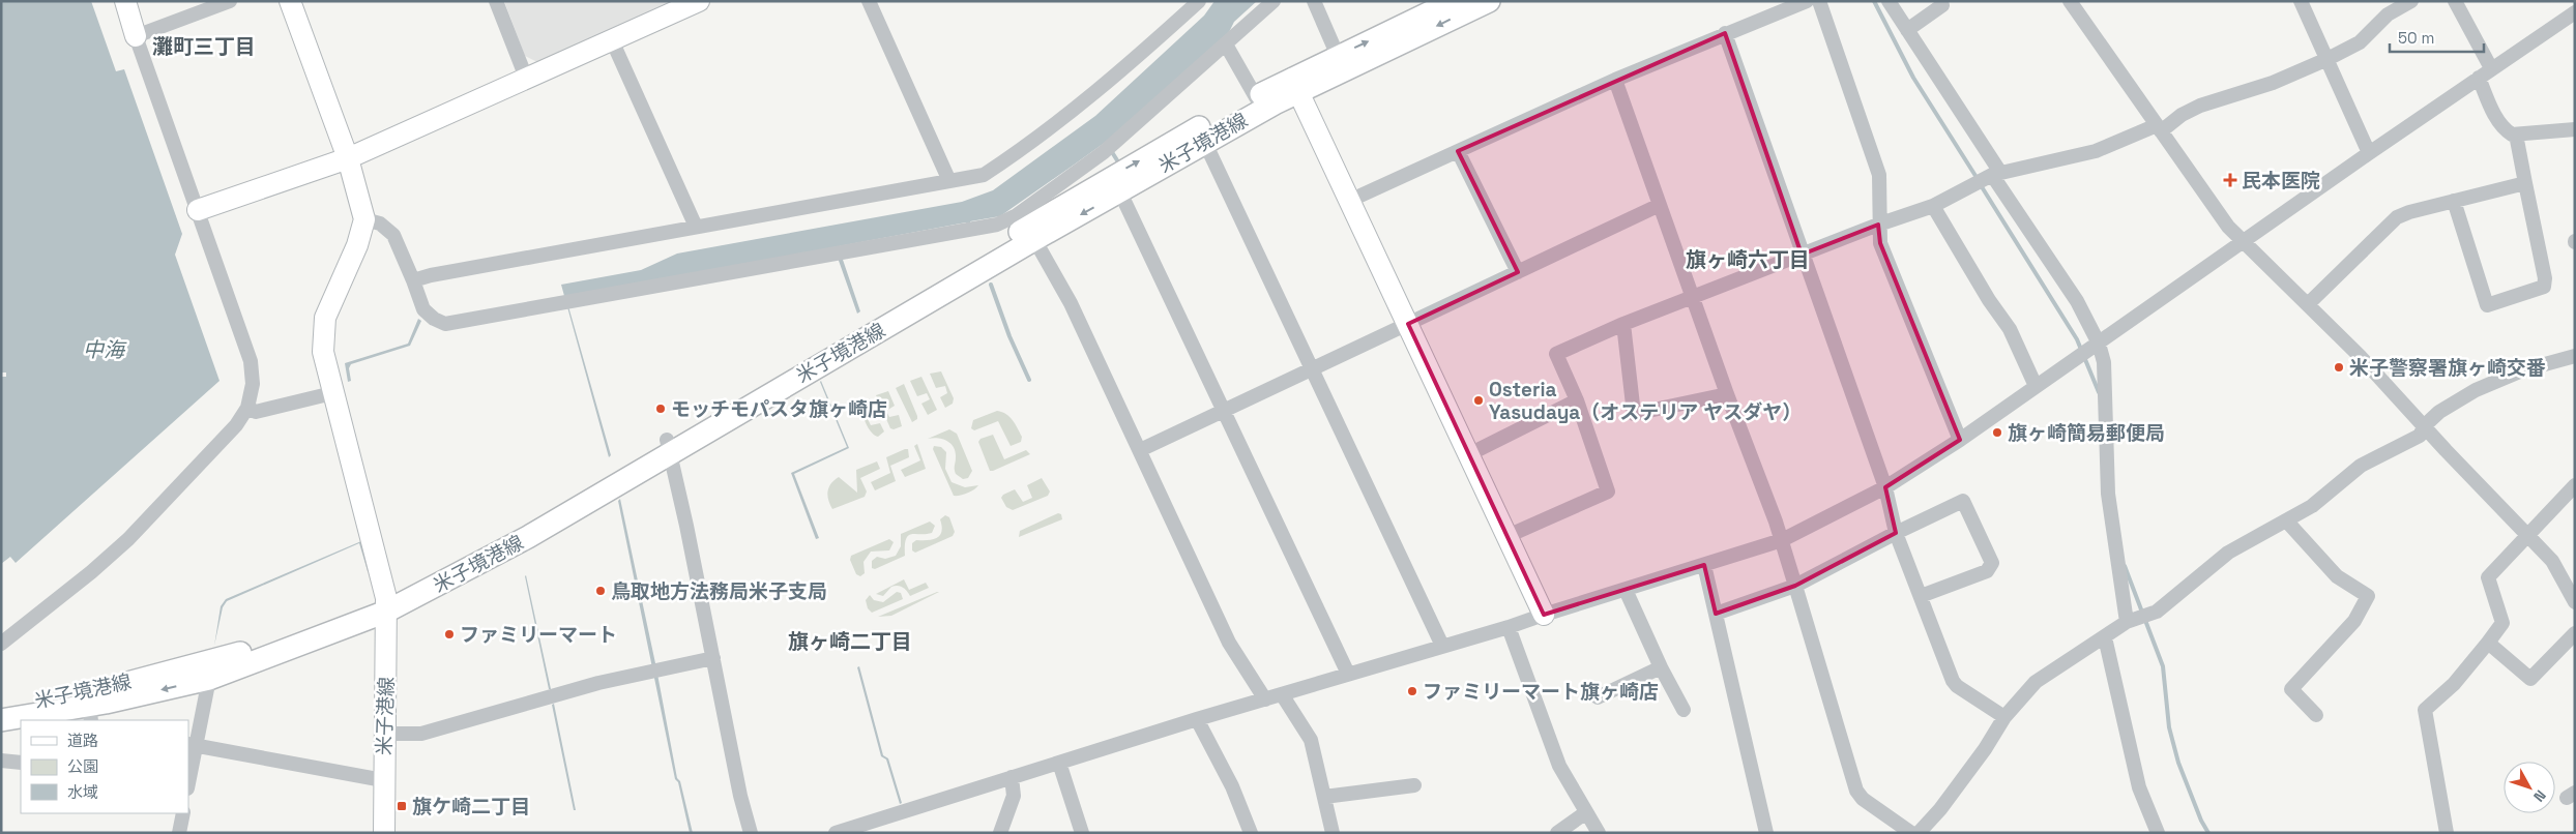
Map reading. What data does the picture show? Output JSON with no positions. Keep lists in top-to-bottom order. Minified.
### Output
{"streets":{"main road":["米子境港線"],"street":["米子港線"]},"crossings":[["米子境港線","米子港線"]],"districts":["灘町三丁目","旗ヶ崎六丁目","旗ヶ崎二丁目"],"water":["中海"],"places":{"health":["民本医院"],"other":["米子警察署旗ヶ崎交番","Osteria Yasudaya（オステリア ヤスダヤ）","モッチモパスタ旗ヶ崎店","旗ヶ崎簡易郵便局","鳥取地方法務局米子支局","ファミリーマート","ファミリーマート旗ヶ崎店"],"transit":["旗ケ崎二丁目"]},"legend":["道路","公園","水域"],"scale_bar":"50 m","north":"bottom right"}
